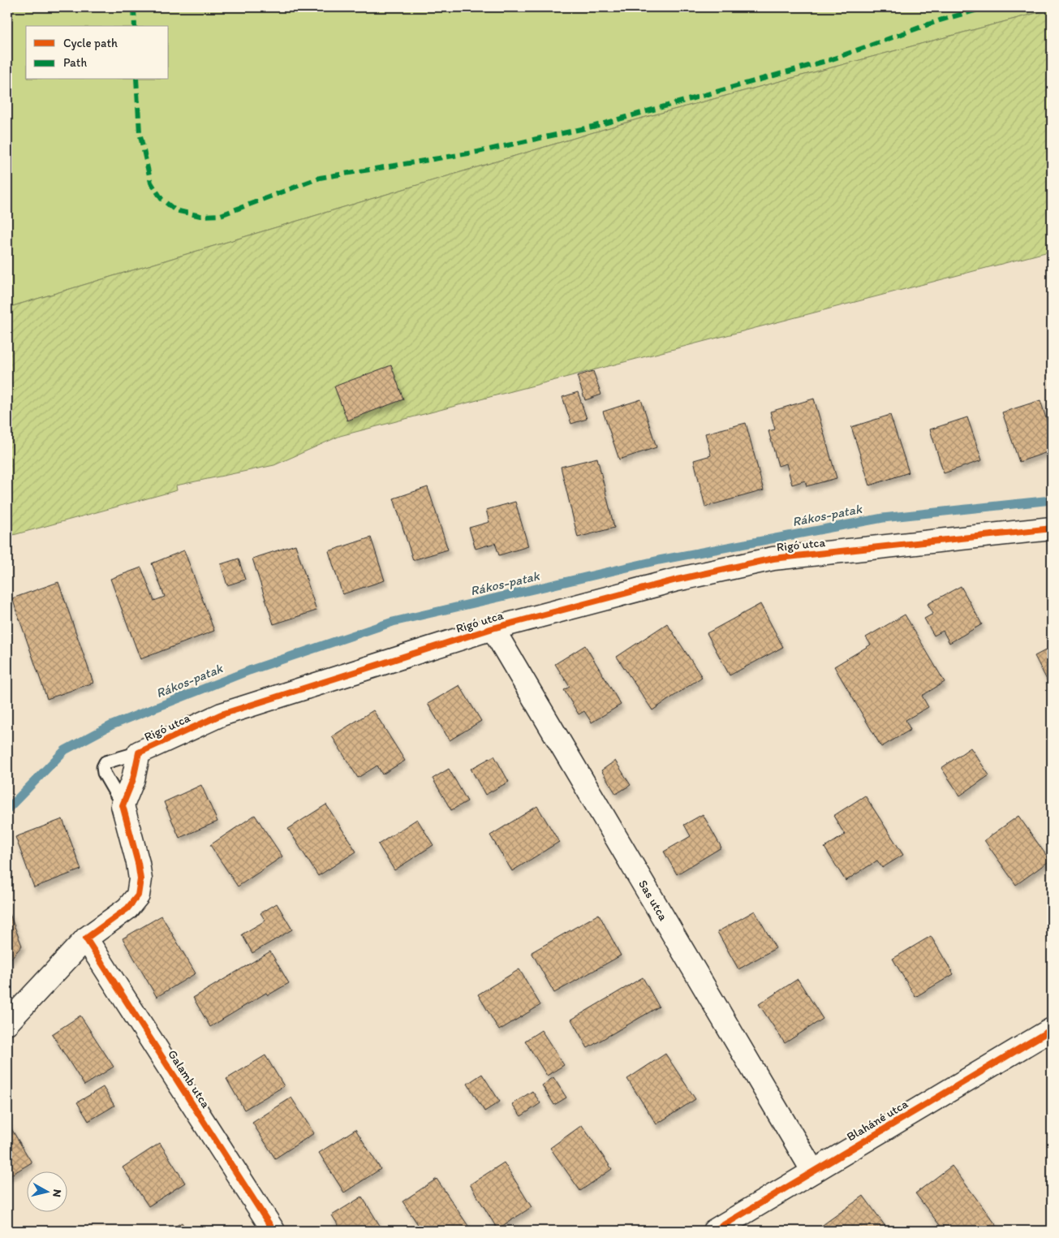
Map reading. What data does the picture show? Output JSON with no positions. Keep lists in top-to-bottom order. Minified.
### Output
{"streets":{"street":["Rigó utca","Sas utca","Galamb utca","Blaháné utca"]},"crossings":[["Rigó utca","Sas utca"],["Sas utca","Blaháné utca"]],"water":["Rákos-patak"],"legend":["Cycle path","Path"],"north":"right"}
